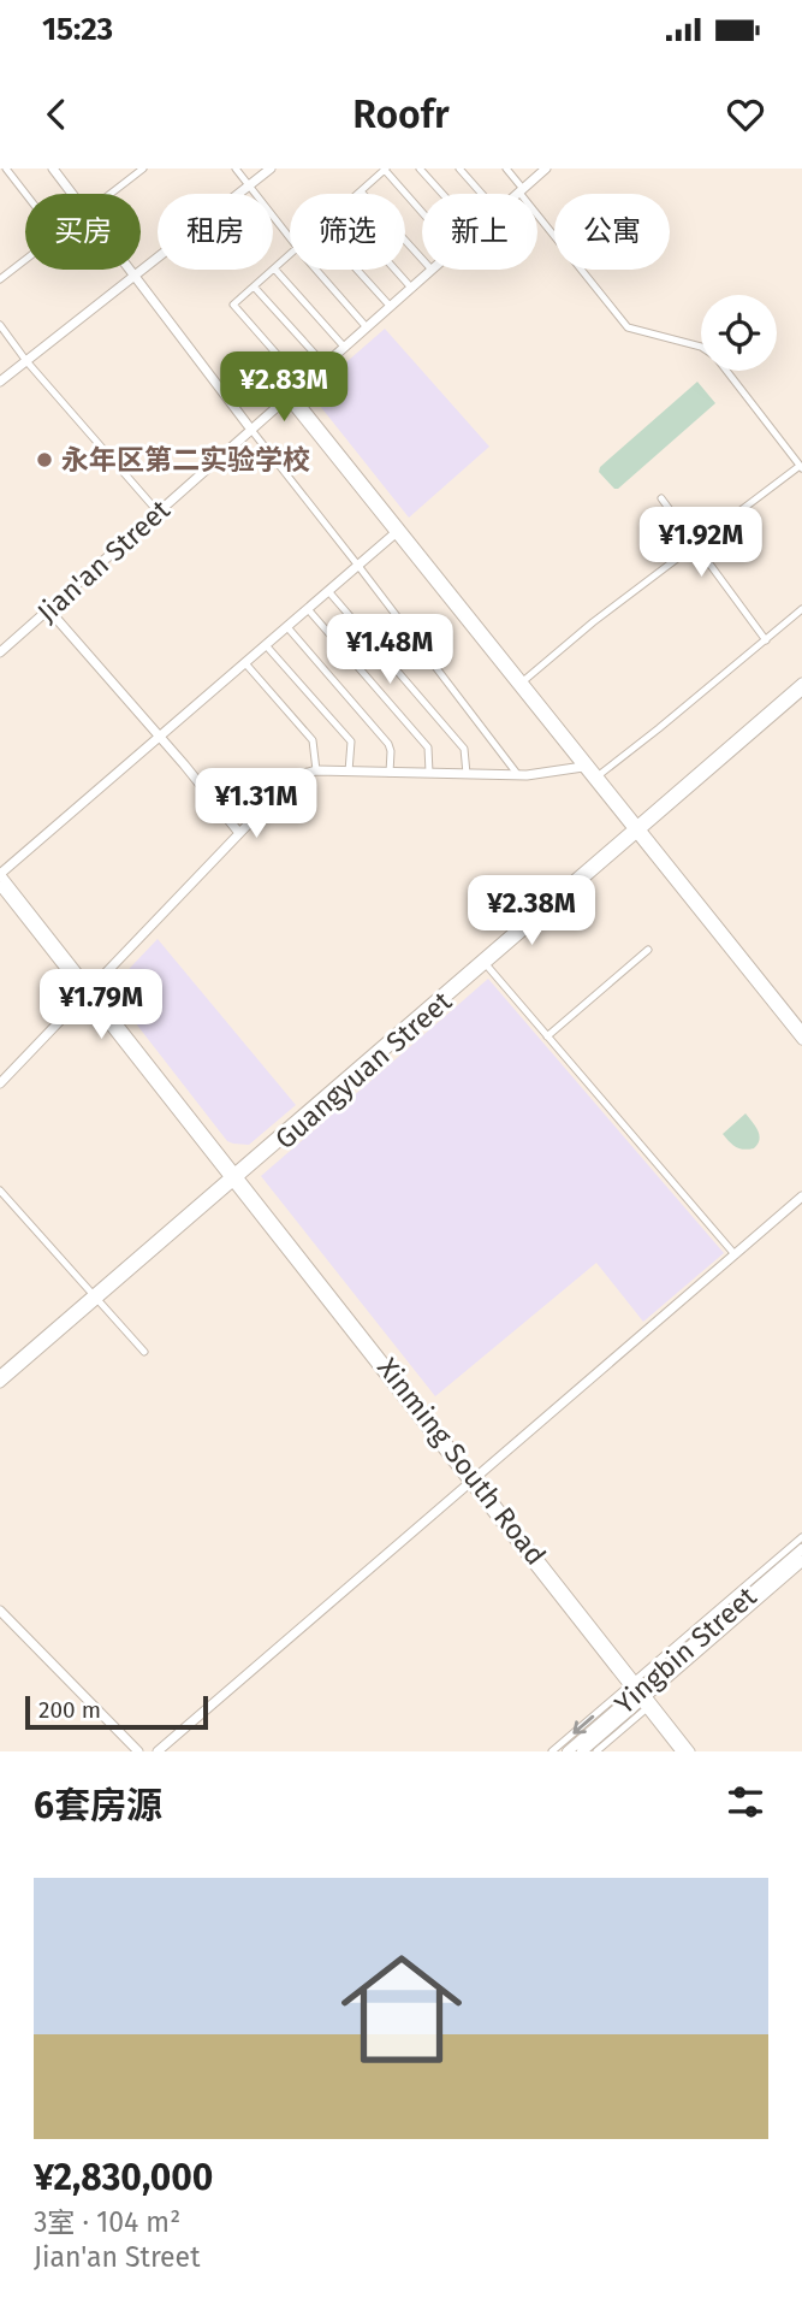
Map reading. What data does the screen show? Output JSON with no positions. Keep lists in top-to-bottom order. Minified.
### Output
{"streets":{"main road":["Yingbin Street"],"street":["Jian'an Street","Guangyuan Street","Xinming South Road"]},"crossings":[["Guangyuan Street","Xinming South Road"],["Xinming South Road","Yingbin Street"]],"places":["永年区第二实验学校"],"scale_bar":"200 m","page":{"status":"15:23","header":"Roofr","chip":["买房","租房","筛选","新上","公寓"],"price":["¥2.83M","¥1.92M","¥1.48M","¥1.31M","¥2.38M","¥1.79M"],"scale":"200 m","heading":"6套房源","list":[{"name":"¥2,830,000","note":"3室 · 104 m² · Jian'an Street"}]}}
